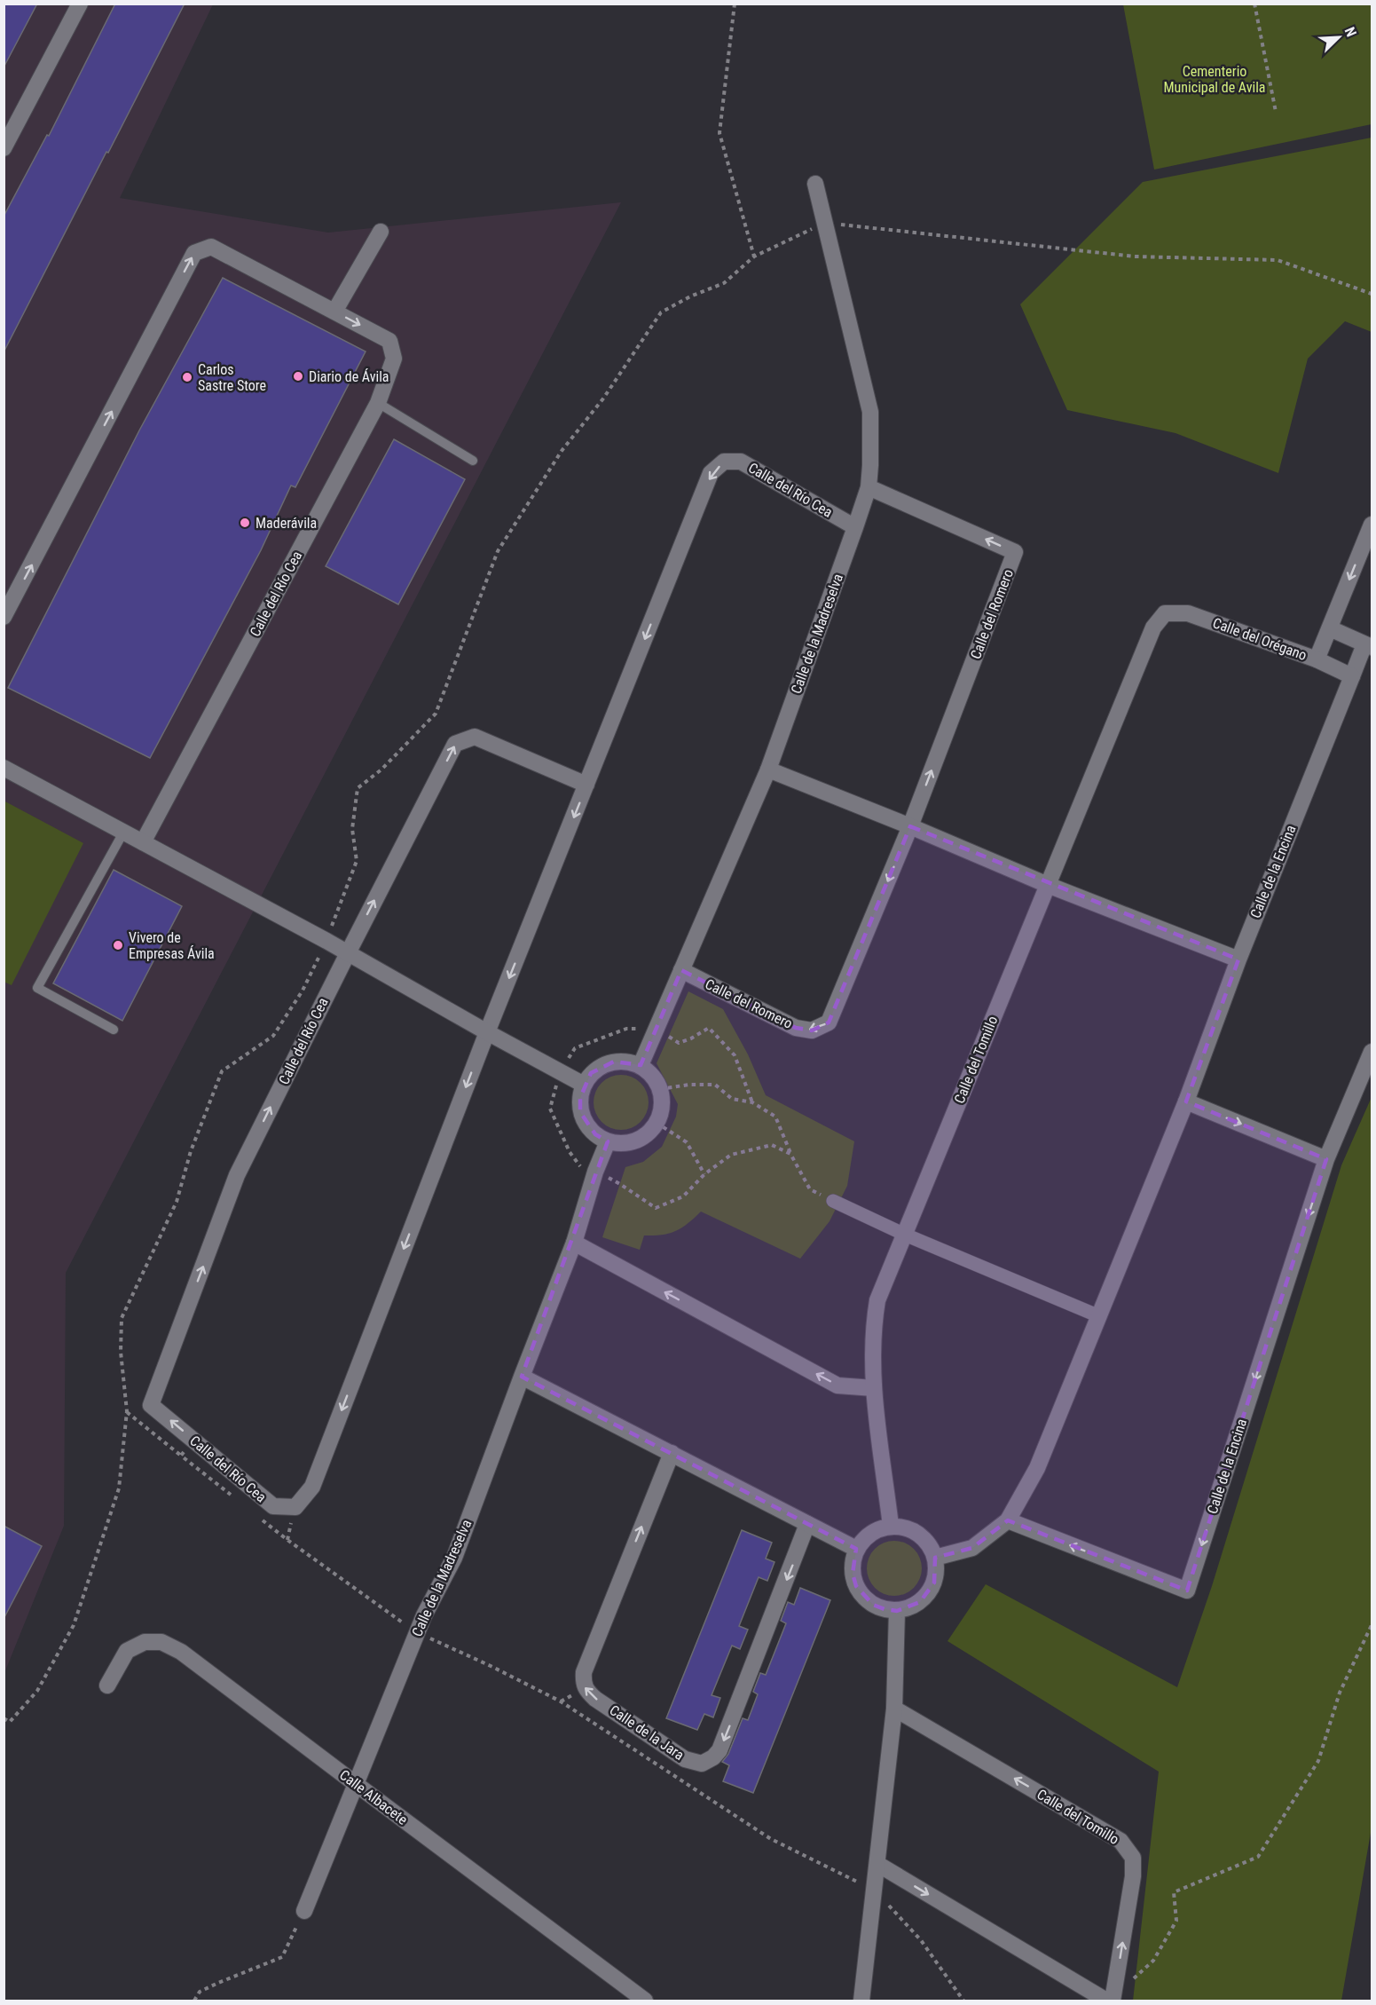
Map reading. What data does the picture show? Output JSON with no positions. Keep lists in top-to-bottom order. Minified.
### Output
{"streets":{"street":["Calle del Río Cea","Calle del Romero","Calle de la Madreselva","Calle del Orégano","Calle de la Encina","Calle del Tomillo","Calle de la Jara","Calle Albacete"]},"crossings":[["Calle del Río Cea","Calle de la Madreselva"],["Calle del Romero","Calle de la Madreselva"],["Calle de la Madreselva","Calle Albacete"],["Calle del Orégano","Calle de la Encina"],["Calle del Orégano","Calle del Tomillo"],["Calle de la Encina","Calle del Tomillo"]],"parks":["Cementerio Municipal de Avila"],"places":["Diario de Ávila","Carlos Sastre Store","Maderávila","Vivero de Empresas Ávila"],"north":"top right"}
